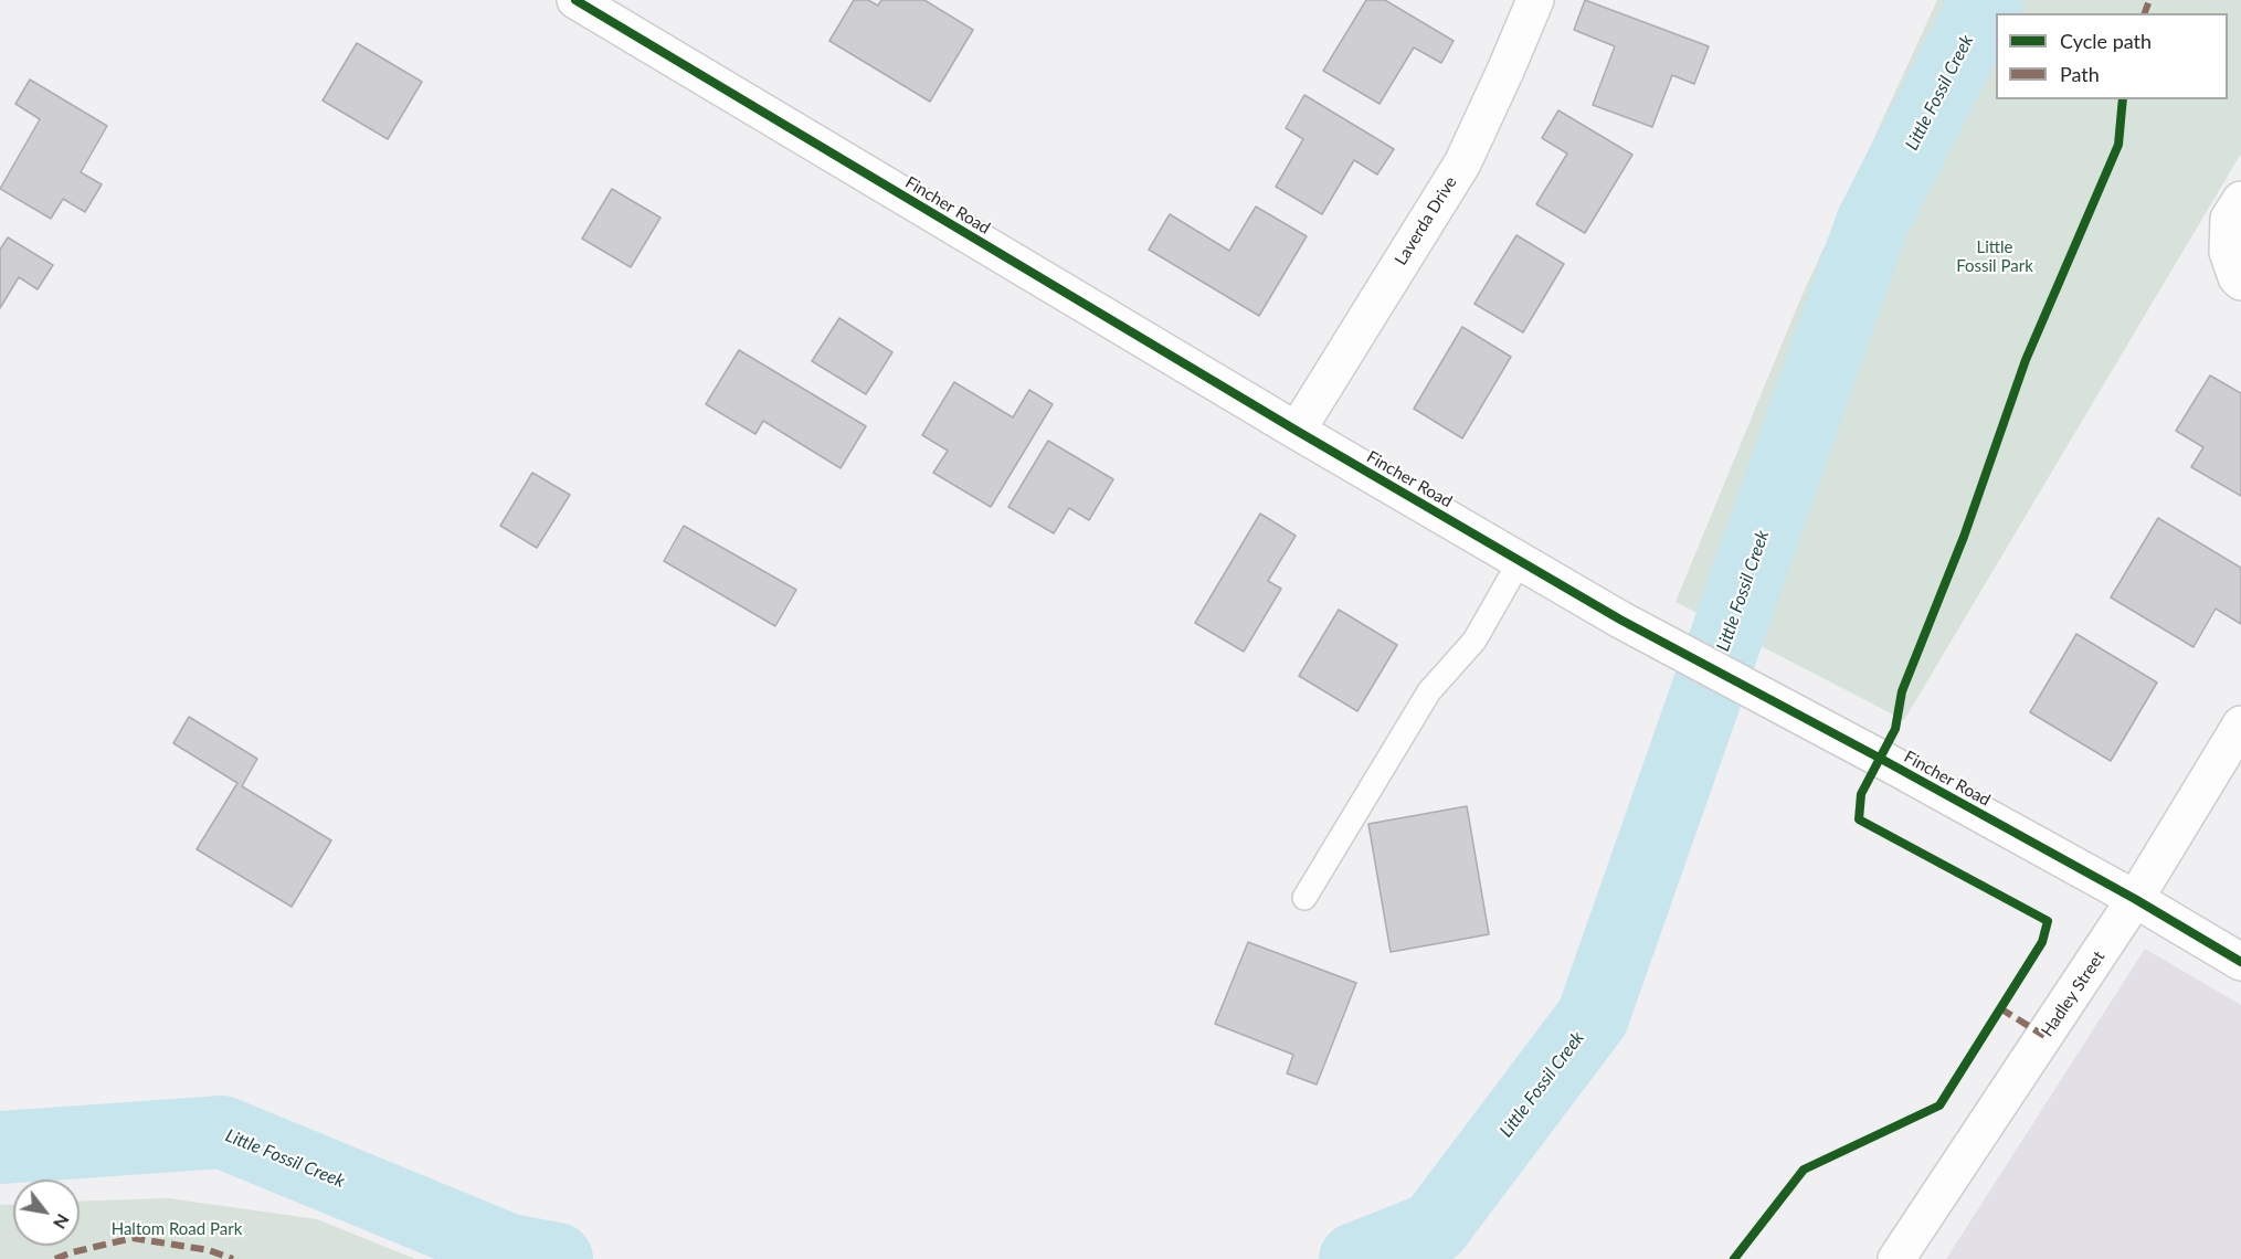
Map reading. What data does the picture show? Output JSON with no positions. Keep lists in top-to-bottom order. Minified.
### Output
{"streets":{"street":["Fincher Road","Laverda Drive","Hadley Street"]},"crossings":[["Fincher Road","Laverda Drive"],["Fincher Road","Hadley Street"]],"water":["Little Fossil Creek"],"parks":["Little Fossil Park","Haltom Road Park"],"legend":["Cycle path","Path"],"north":"bottom right"}
